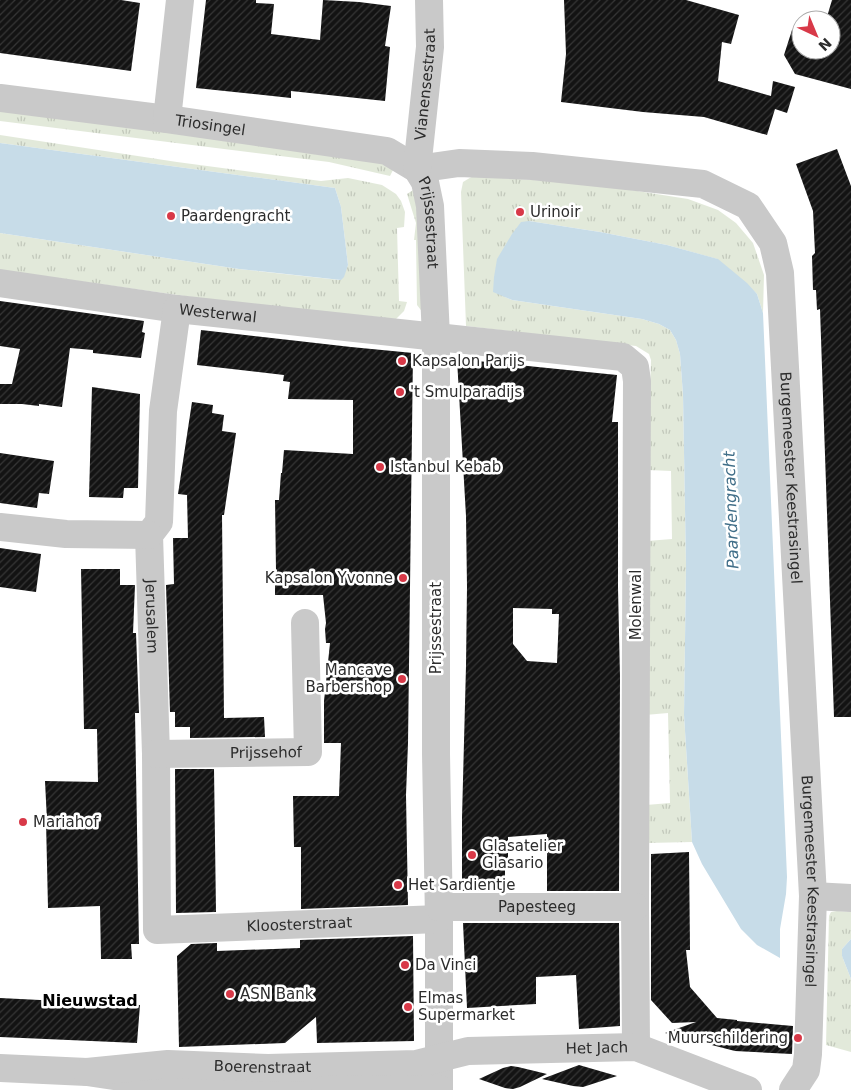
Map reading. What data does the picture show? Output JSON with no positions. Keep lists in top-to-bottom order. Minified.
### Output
{"streets":{"street":["Vianensestraat","Triosingel","Prijssestraat","Westerwal","Burgemeester Keestrasingel","Molenwal","Jerusalem","Prijssehof","Papesteeg","Kloosterstraat","Het Jach","Boerenstraat"]},"crossings":[["Vianensestraat","Triosingel"],["Vianensestraat","Prijssestraat"],["Vianensestraat","Burgemeester Keestrasingel"],["Triosingel","Prijssestraat"],["Triosingel","Burgemeester Keestrasingel"],["Prijssestraat","Westerwal"],["Prijssestraat","Burgemeester Keestrasingel"],["Prijssestraat","Molenwal"],["Prijssestraat","Papesteeg"],["Prijssestraat","Kloosterstraat"],["Prijssestraat","Het Jach"],["Prijssestraat","Boerenstraat"],["Westerwal","Molenwal"],["Westerwal","Jerusalem"],["Molenwal","Papesteeg"],["Molenwal","Het Jach"],["Jerusalem","Prijssehof"],["Jerusalem","Kloosterstraat"],["Papesteeg","Kloosterstraat"],["Het Jach","Boerenstraat"]],"districts":["Nieuwstad"],"water":["Paardengracht"],"places":["Urinoir","Paardengracht","Kapsalon Parijs","'t Smulparadijs","Istanbul Kebab","Kapsalon Yvonne","Mancave Barbershop","Mariahof","Glasatelier Glasario","Het Sardientje","Da Vinci","ASN Bank","Elmas Supermarket","Muurschildering"],"north":"bottom right"}
